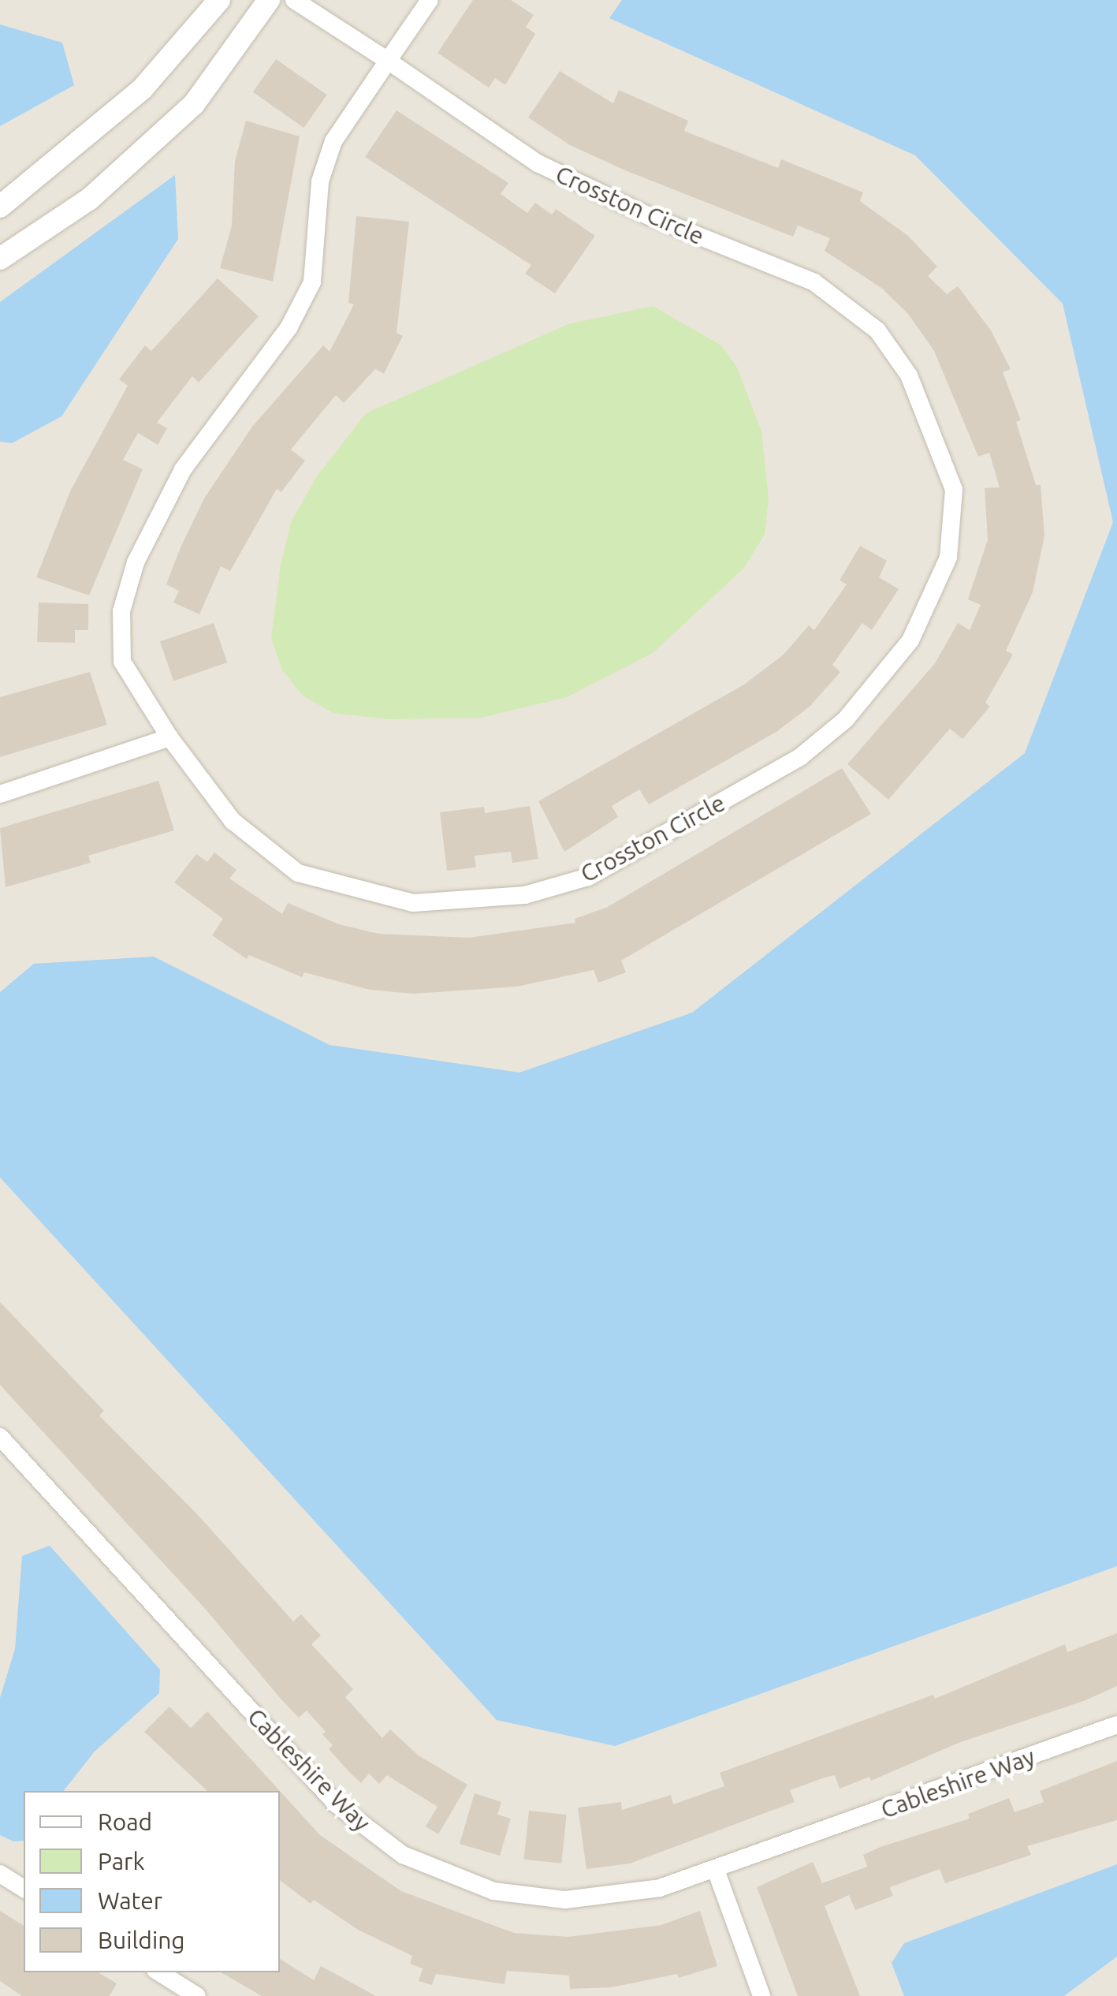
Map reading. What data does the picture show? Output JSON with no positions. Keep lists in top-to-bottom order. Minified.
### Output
{"streets":{"street":["Crosston Circle","Cableshire Way"]},"legend":["Road","Park","Water","Building"]}
